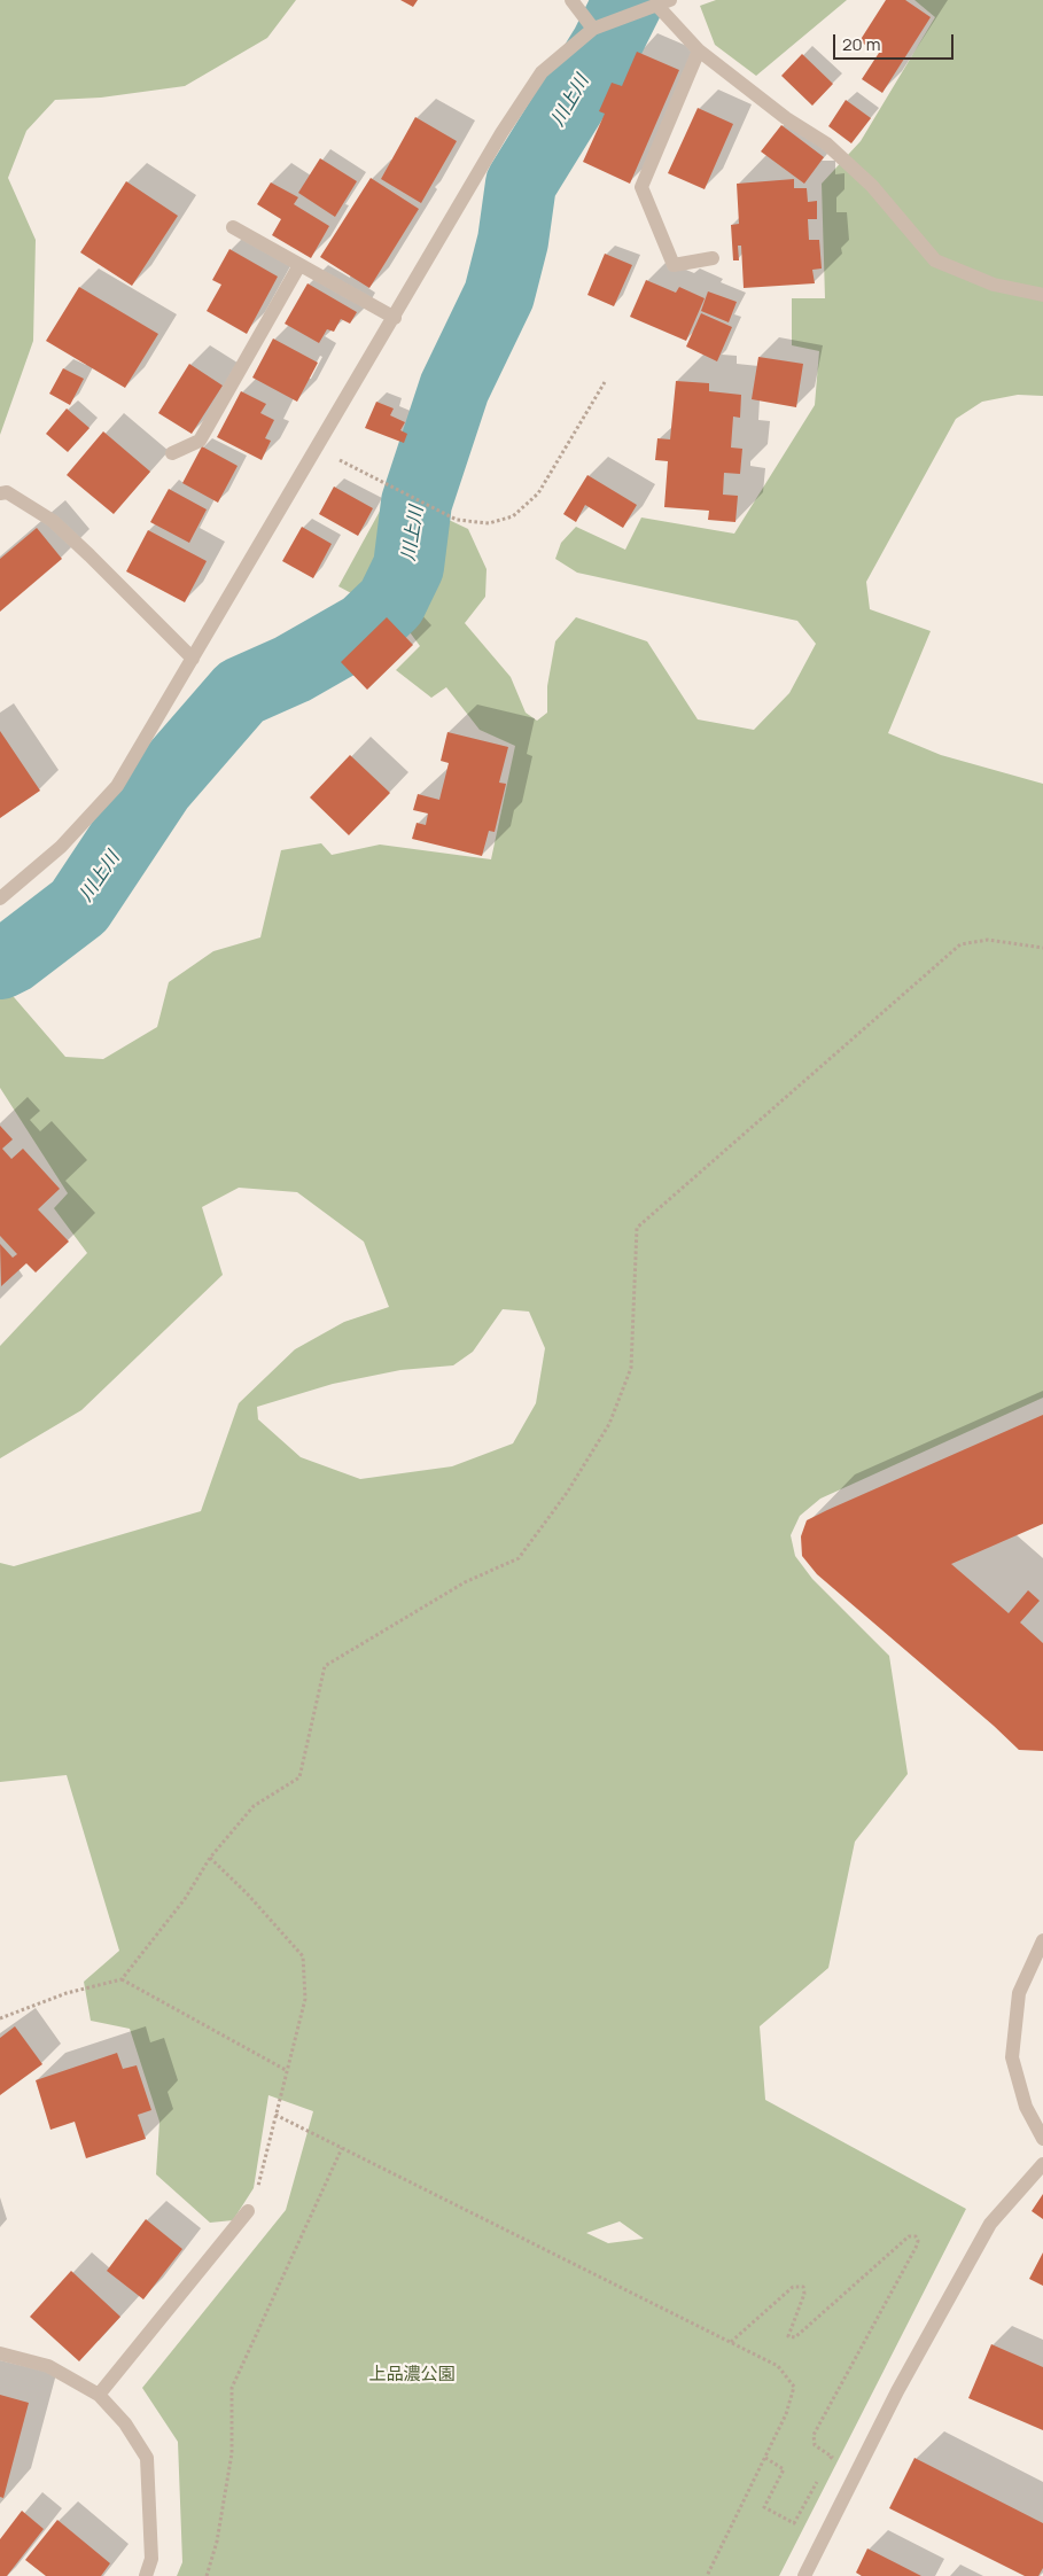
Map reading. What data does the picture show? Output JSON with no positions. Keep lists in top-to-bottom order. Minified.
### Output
{"water":["川上川"],"parks":["上品濃公園"],"scale_bar":"20 m"}
